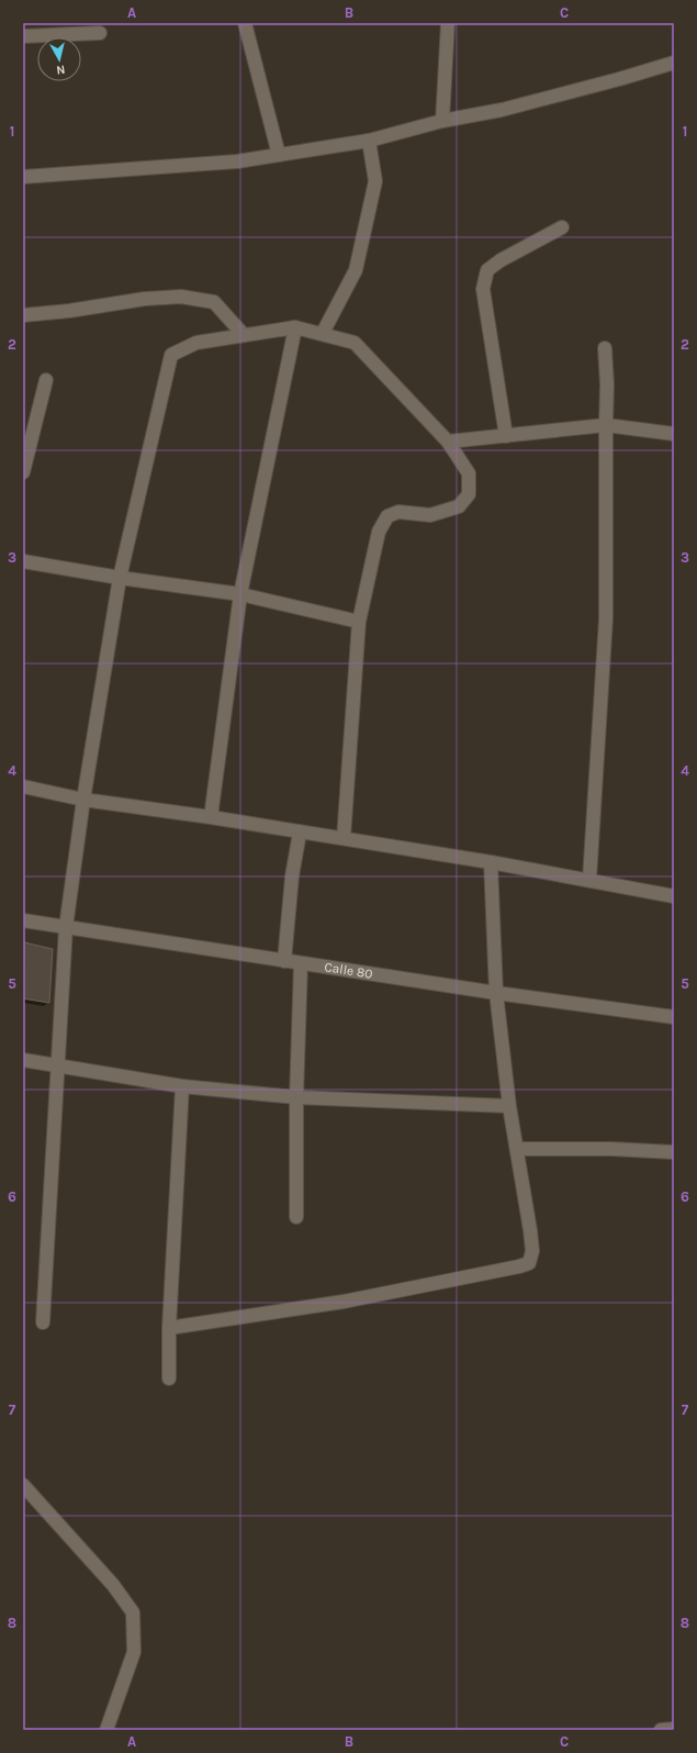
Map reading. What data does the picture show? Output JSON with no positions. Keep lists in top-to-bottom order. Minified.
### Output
{"streets":{"street":["Calle 80"]},"north":"bottom","grid":{"columns":["A","B","C"],"rows":["1","2","3","4","5","6","7","8"]}}
